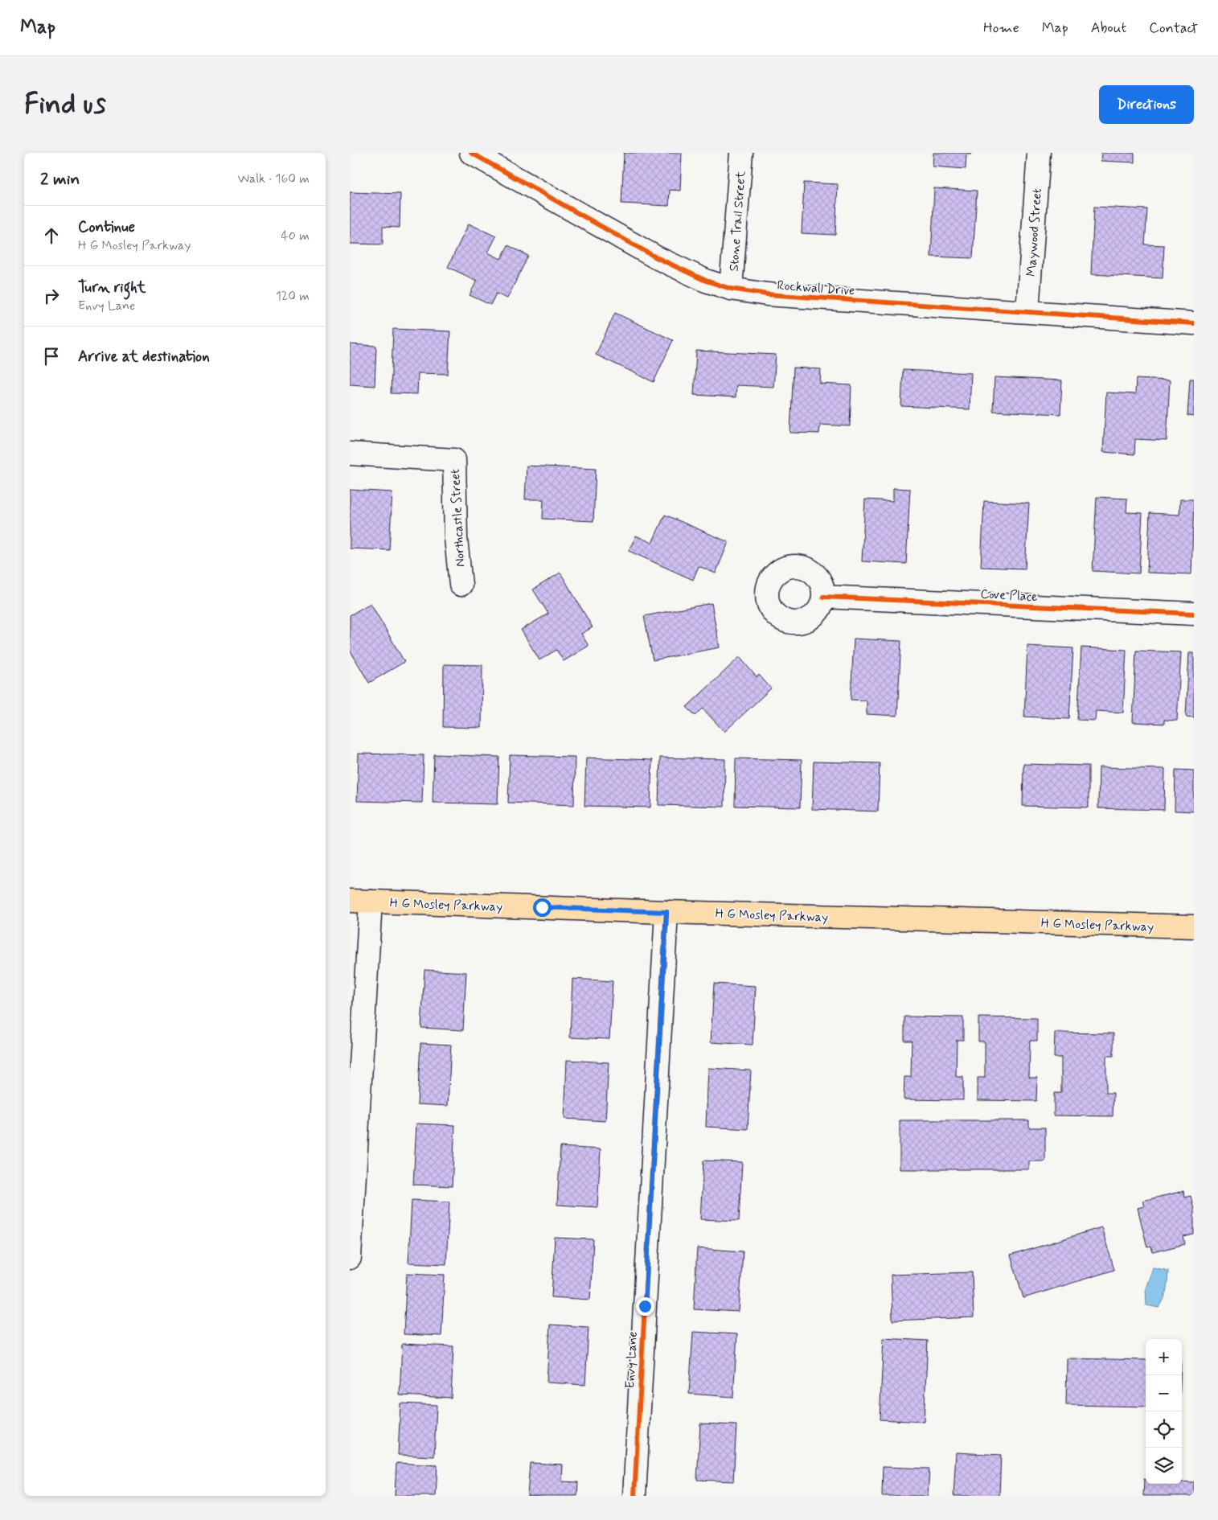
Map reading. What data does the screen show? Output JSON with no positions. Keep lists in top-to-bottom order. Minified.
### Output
{"streets":{"main road":["H G Mosley Parkway"],"street":["Stone Trail Street","Maywood Street","Rockwall Drive","Northcastle Street","Cove Place","Envy Lane"]},"crossings":[["Stone Trail Street","Rockwall Drive"],["Maywood Street","Rockwall Drive"],["H G Mosley Parkway","Envy Lane"]],"page":{"header":"Map","nav":["Home","Map","About","Contact"],"buttons":"Directions","title":"Find us","heading":["2 min","Walk · 160 m"],"list":[["Continue","H G Mosley Parkway","40 m"],["Turn right","Envy Lane","120 m"],"Arrive at destination"],"map_buttons":["+","−"]}}
